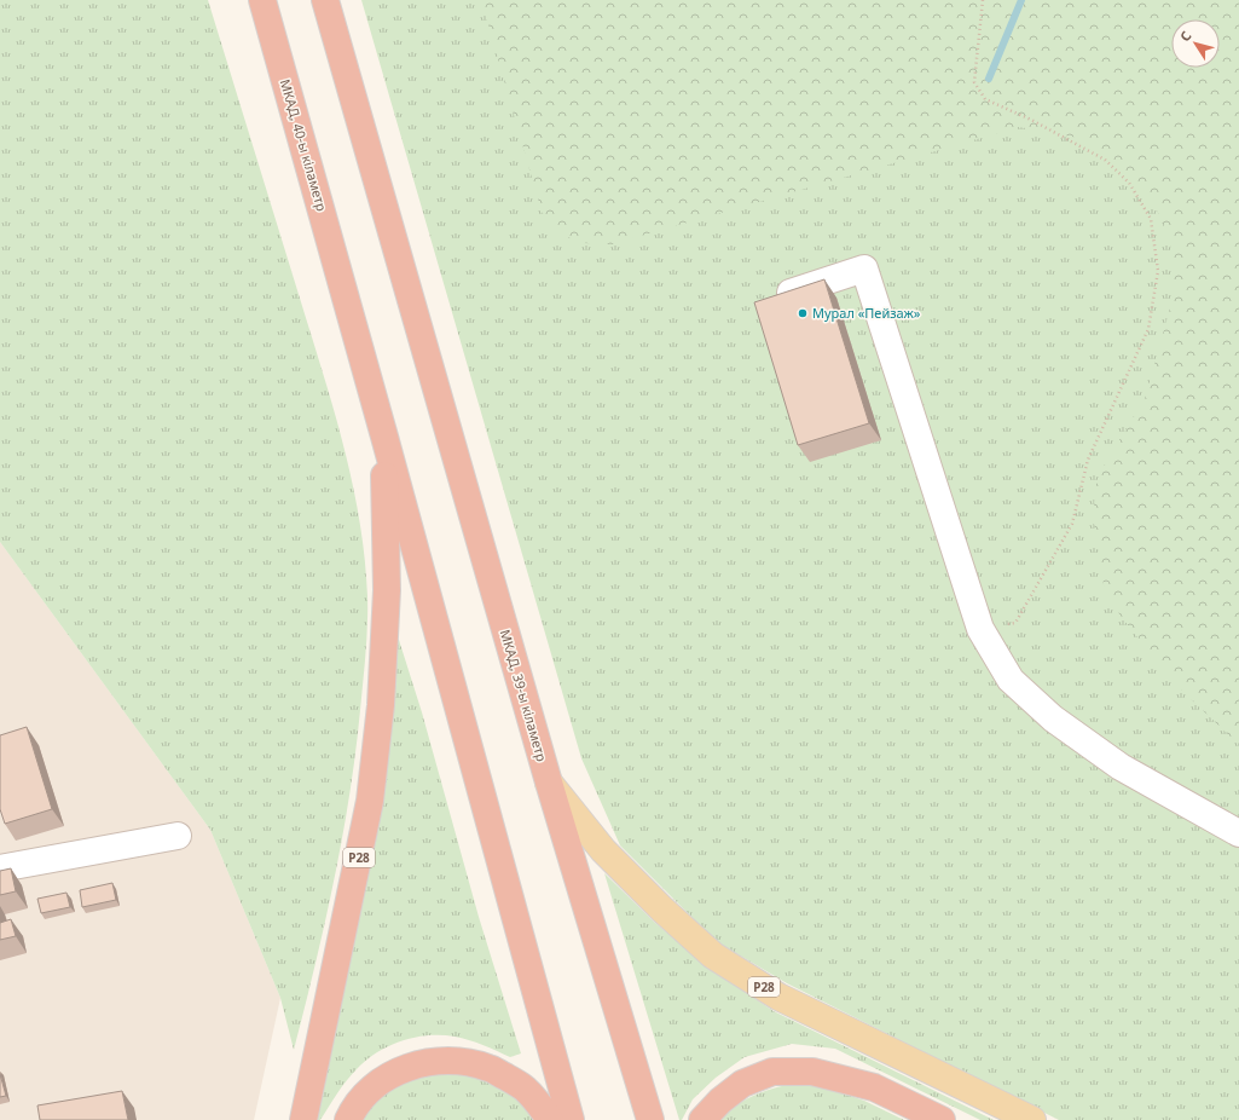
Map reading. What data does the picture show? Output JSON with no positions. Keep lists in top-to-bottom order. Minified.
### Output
{"streets":{"highway":["МКАД, 40-ы кіламетр","МКАД, 39-ы кіламетр","Р28"]},"crossings":[["МКАД, 40-ы кіламетр","Р28"],["МКАД, 39-ы кіламетр","Р28"]],"places":["Мурал «Пейзаж»"],"north":"top left"}
